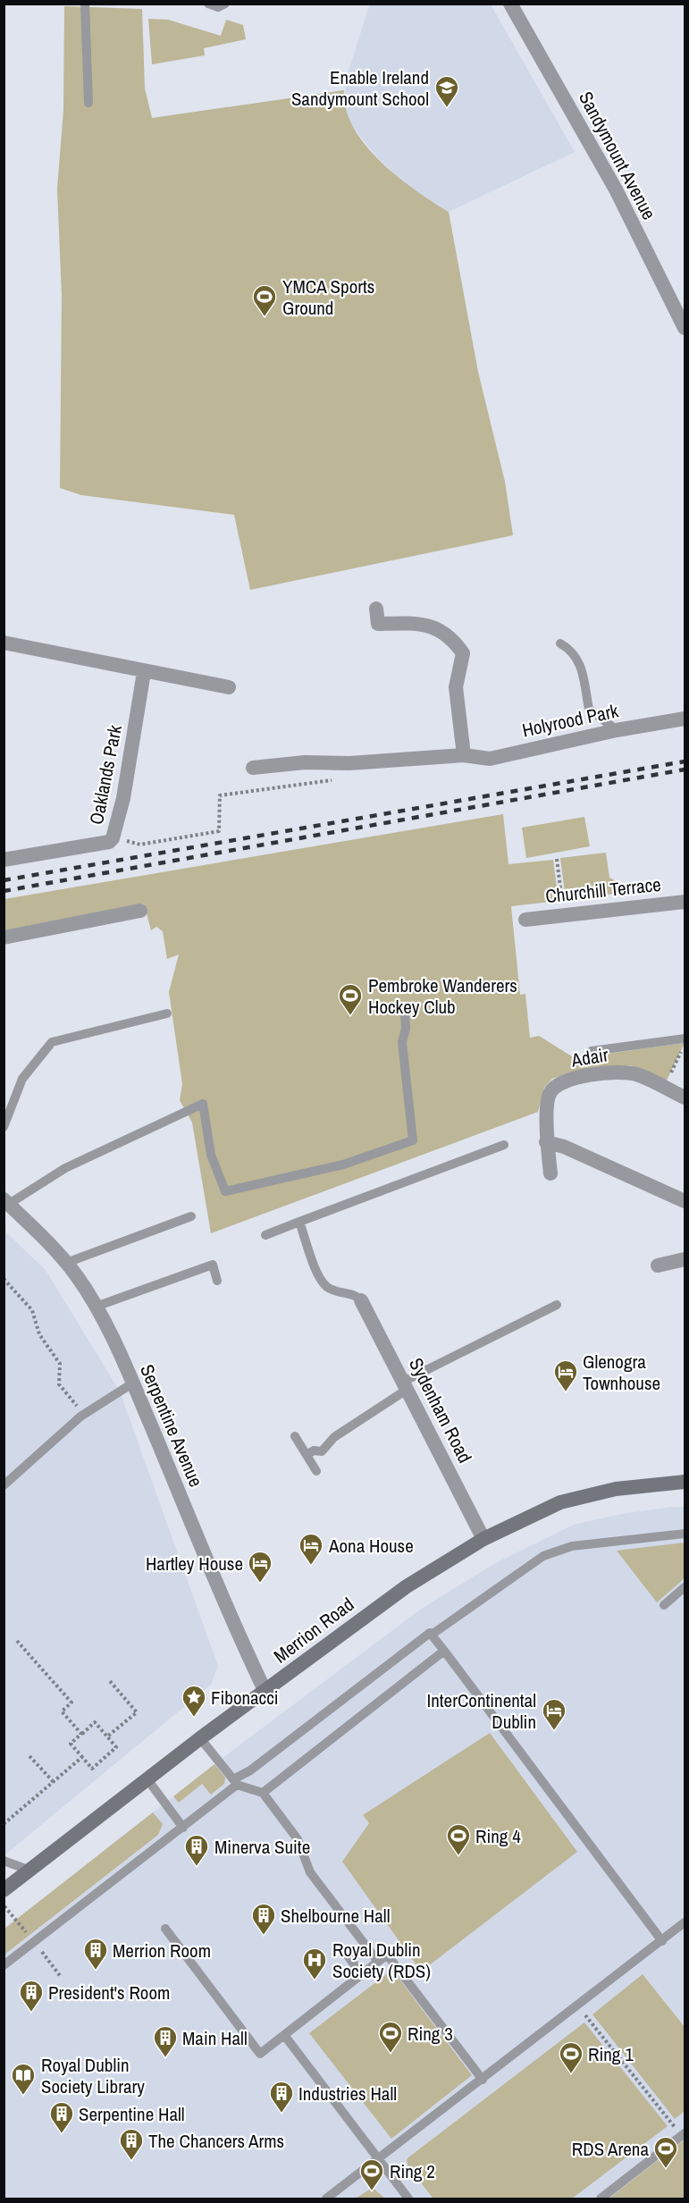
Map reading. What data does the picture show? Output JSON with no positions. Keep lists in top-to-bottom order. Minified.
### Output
{"streets":{"main road":["Merrion Road"],"street":["Sandymount Avenue","Holyrood Park","Oaklands Park","Churchill Terrace","Adair","Sydenham Road","Serpentine Avenue"]},"crossings":[["Sydenham Road","Merrion Road"],["Serpentine Avenue","Merrion Road"]],"places":{"school or university":["Enable Ireland Sandymount School"],"sports":["YMCA Sports Ground","Pembroke Wanderers Hockey Club","Ring 4","Ring 3","Ring 1","RDS Arena","Ring 2"],"hotel":["Glenogra Townhouse","Aona House","Hartley House","InterContinental Dublin"],"place":["Fibonacci"],"building":["Minerva Suite","Shelbourne Hall","Merrion Room","President's Room","Main Hall","Industries Hall","Serpentine Hall","The Chancers Arms"],"hospital":["Royal Dublin Society (RDS)"],"library":["Royal Dublin Society Library"]}}
